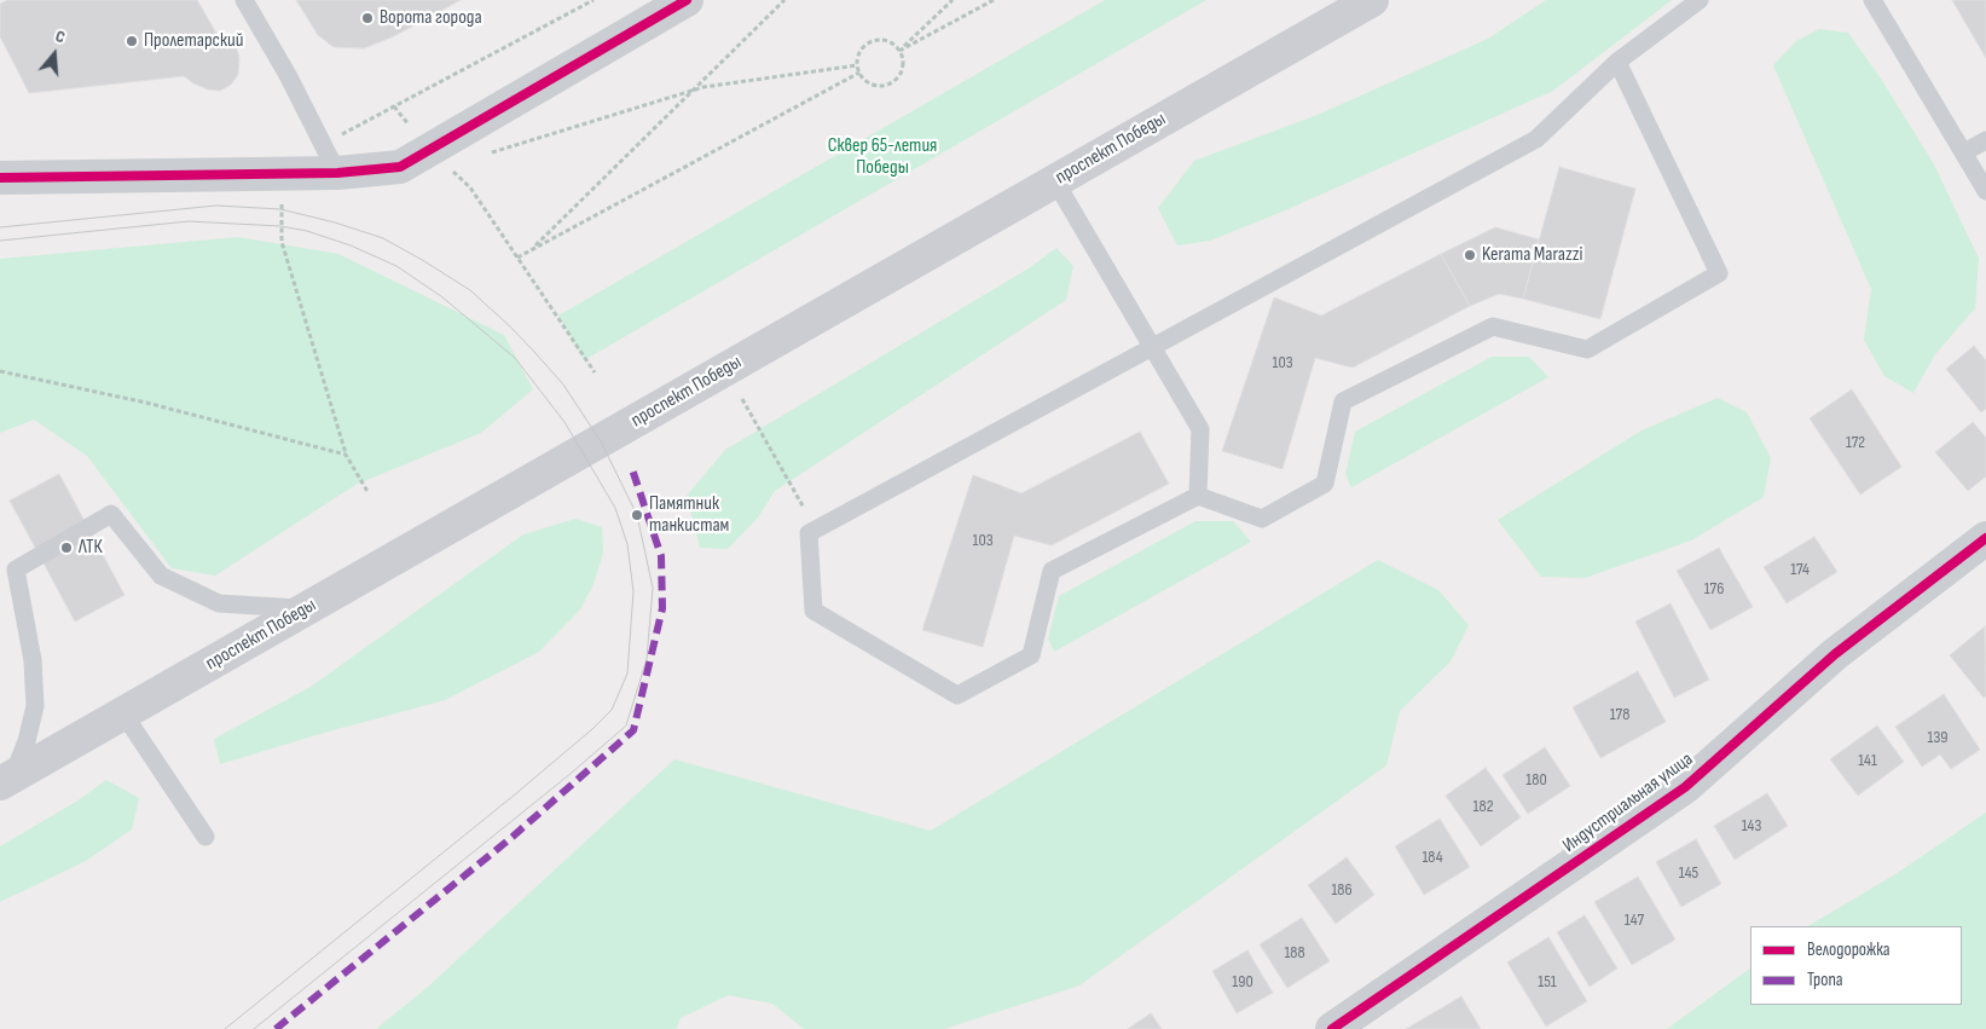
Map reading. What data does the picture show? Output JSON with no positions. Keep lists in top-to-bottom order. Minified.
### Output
{"streets":{"main road":["проспект Победы"],"street":["Индустриальная улица"]},"parks":["Сквер 65-летия Победы"],"places":["Ворота города","Пролетарский","Kerama Marazzi","Памятник танкистам","ЛТК"],"house_numbers":["103","172","103","174","176","178","139","141","180","182","143","184","145","186","147","188","190","151"],"legend":["Велодорожка","Тропа"],"north":"top"}
